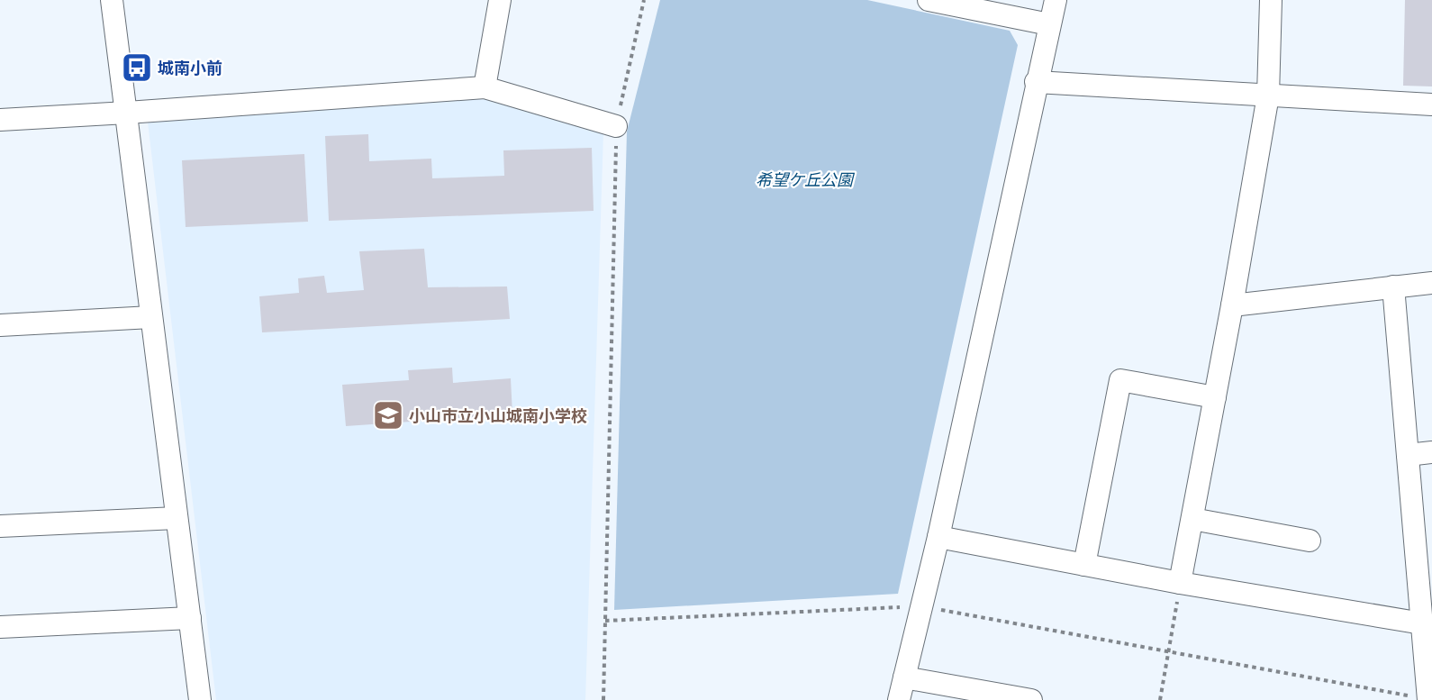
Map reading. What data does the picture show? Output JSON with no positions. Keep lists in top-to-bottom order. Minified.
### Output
{"parks":["希望ケ丘公園"],"places":{"bus stop":["城南小前"],"school or university":["小山市立小山城南小学校"]}}
